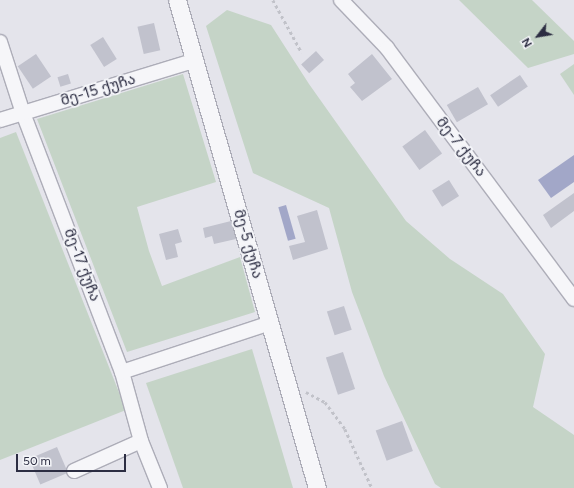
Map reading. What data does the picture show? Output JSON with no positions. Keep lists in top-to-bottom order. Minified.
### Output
{"streets":{"street":["მე-15 ქუჩა","მე-7 ქუჩა","მე-5 ქუჩა","მე-17 ქუჩა"]},"crossings":[["მე-15 ქუჩა","მე-5 ქუჩა"],["მე-15 ქუჩა","მე-17 ქუჩა"]],"scale_bar":"50 m","north":"bottom left"}
